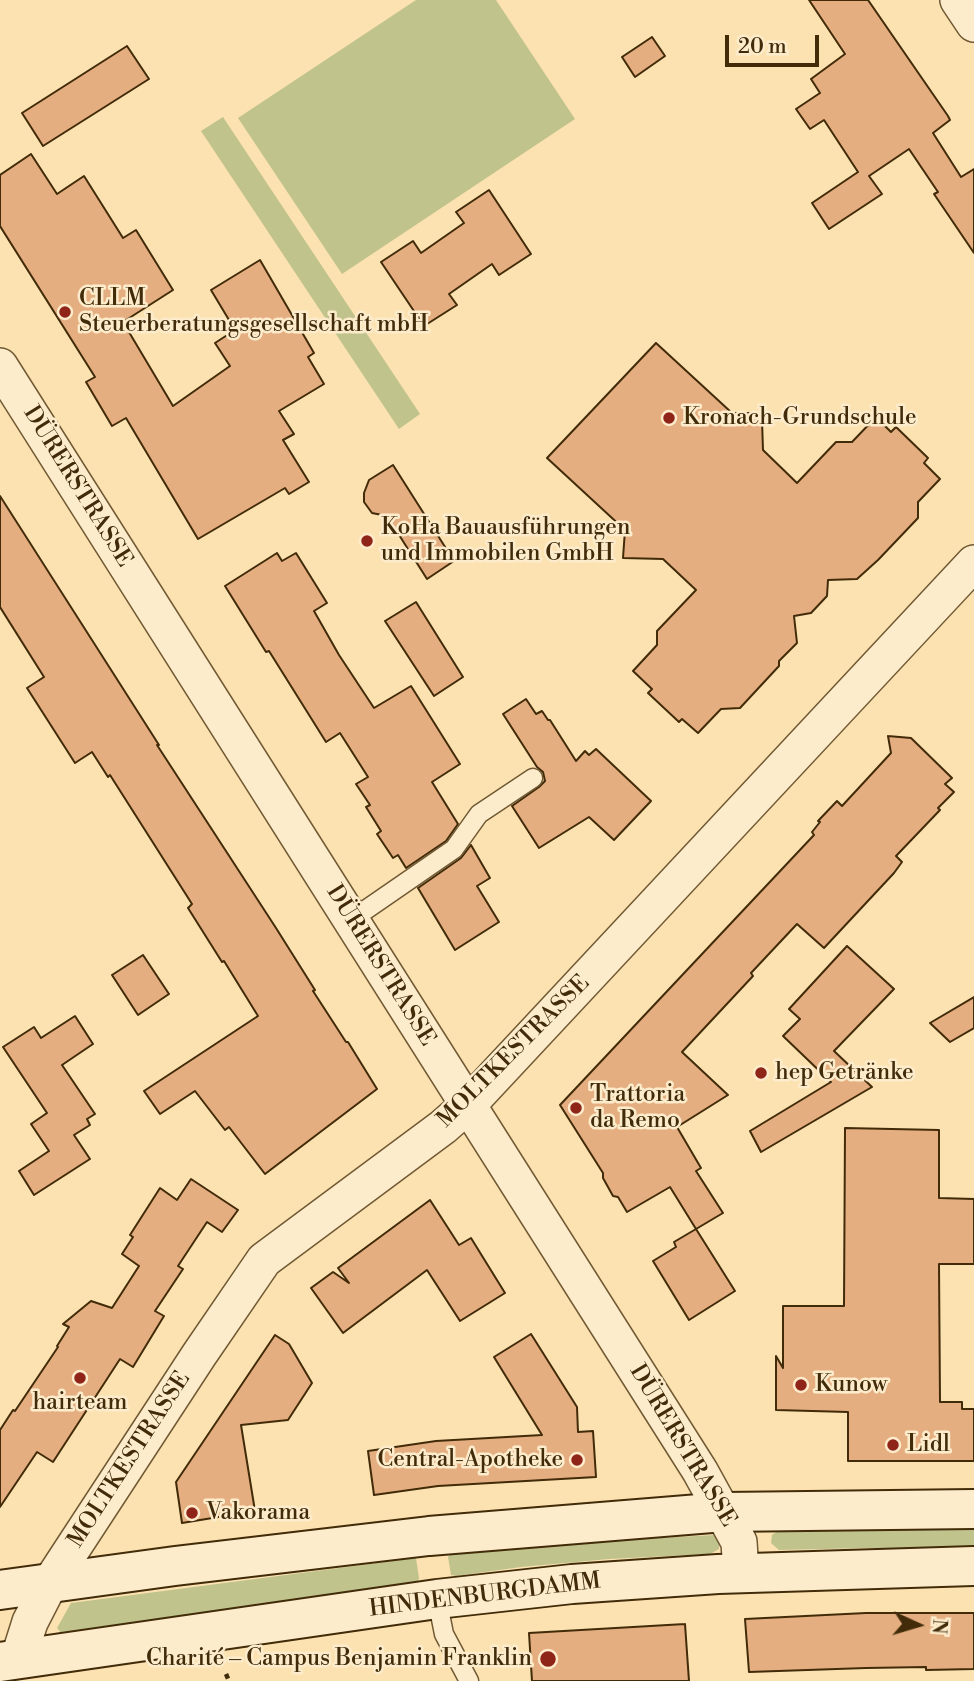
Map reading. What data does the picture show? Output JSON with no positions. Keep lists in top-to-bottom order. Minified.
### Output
{"streets":{"main road":["HINDENBURGDAMM"],"street":["DÜRERSTRASSE","MOLTKESTRASSE"]},"crossings":[["DÜRERSTRASSE","MOLTKESTRASSE"],["DÜRERSTRASSE","HINDENBURGDAMM"],["MOLTKESTRASSE","HINDENBURGDAMM"]],"places":["CLLM Steuerberatungsgesellschaft mbH","Kronach-Grundschule","KoHa Bauausführungen und Immobilen GmbH","hep Getränke","Trattoria da Remo","hairteam","Kunow","Lidl","Central-Apotheke","Vakorama","Charité – Campus Benjamin Franklin"],"scale_bar":"20 m","north":"right"}
